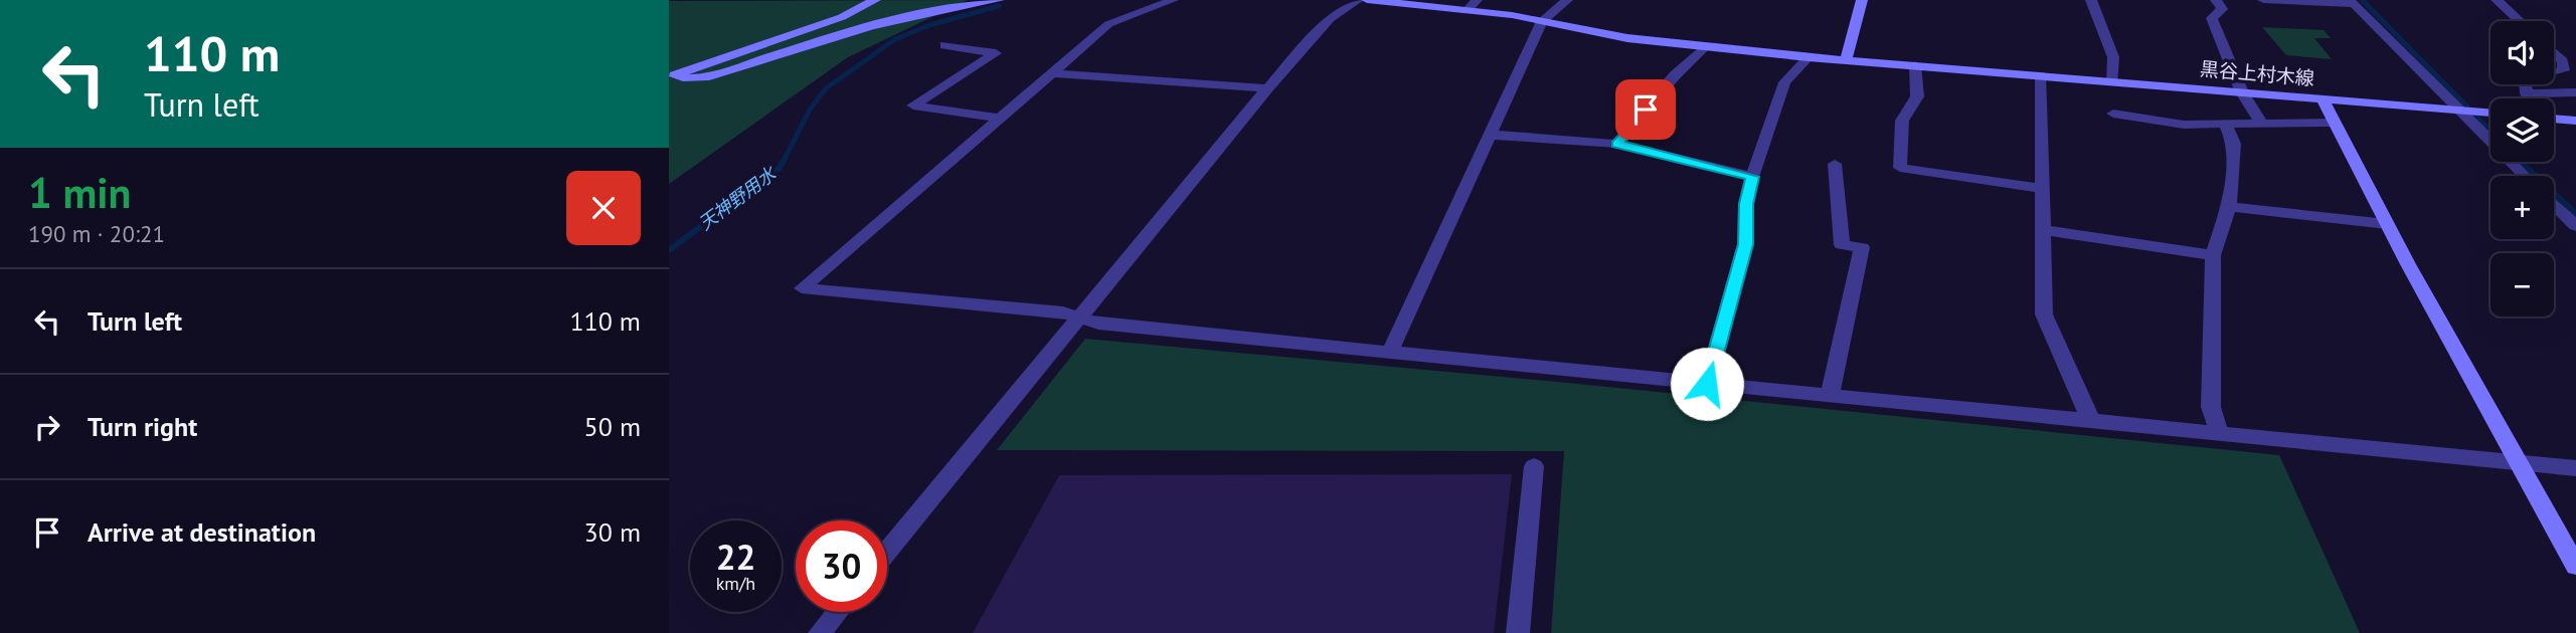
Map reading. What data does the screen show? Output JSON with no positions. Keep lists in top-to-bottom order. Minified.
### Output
{"streets":{"street":["黒谷上村木線"]},"water":["天神野用水"],"page":{"turn":["110 m","Turn left"],"map_buttons":["+","−"],"heading":["1 min","190 m · 20:21"],"list":[{"name":"Turn left","value":"110 m"},{"name":"Turn right","value":"50 m"},{"name":"Arrive at destination","value":"30 m"}],"speed":"22 km/h","limit":"30"}}
